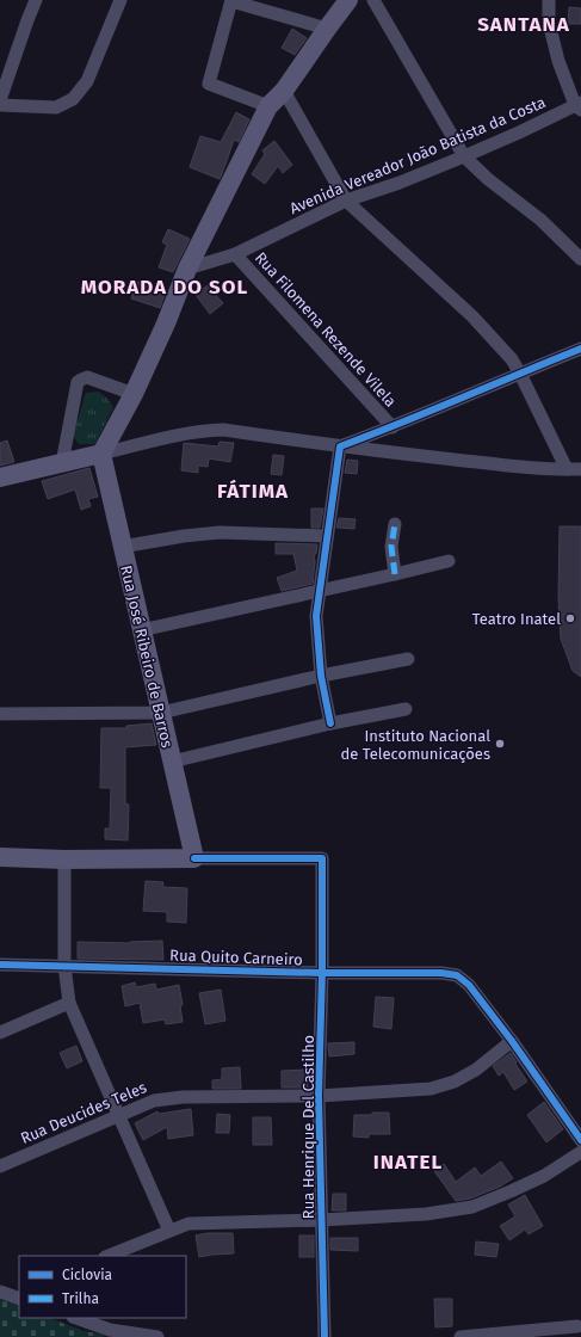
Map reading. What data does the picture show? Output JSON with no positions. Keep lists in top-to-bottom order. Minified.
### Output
{"streets":{"main road":["Rua José Ribeiro de Barros"],"street":["Avenida Vereador João Batista da Costa","Rua Filomena Rezende Vilela","Rua Quito Carneiro","Rua Deucides Teles","Rua Henrique Del Castilho"]},"crossings":[["Avenida Vereador João Batista da Costa","Rua Filomena Rezende Vilela"],["Rua José Ribeiro de Barros","Rua Henrique Del Castilho"],["Rua Quito Carneiro","Rua Deucides Teles"],["Rua Quito Carneiro","Rua Henrique Del Castilho"],["Rua Deucides Teles","Rua Henrique Del Castilho"]],"districts":["SANTANA","MORADA DO SOL","FÁTIMA","INATEL"],"places":["Teatro Inatel","Instituto Nacional de Telecomunicações"],"legend":["Ciclovia","Trilha"]}
